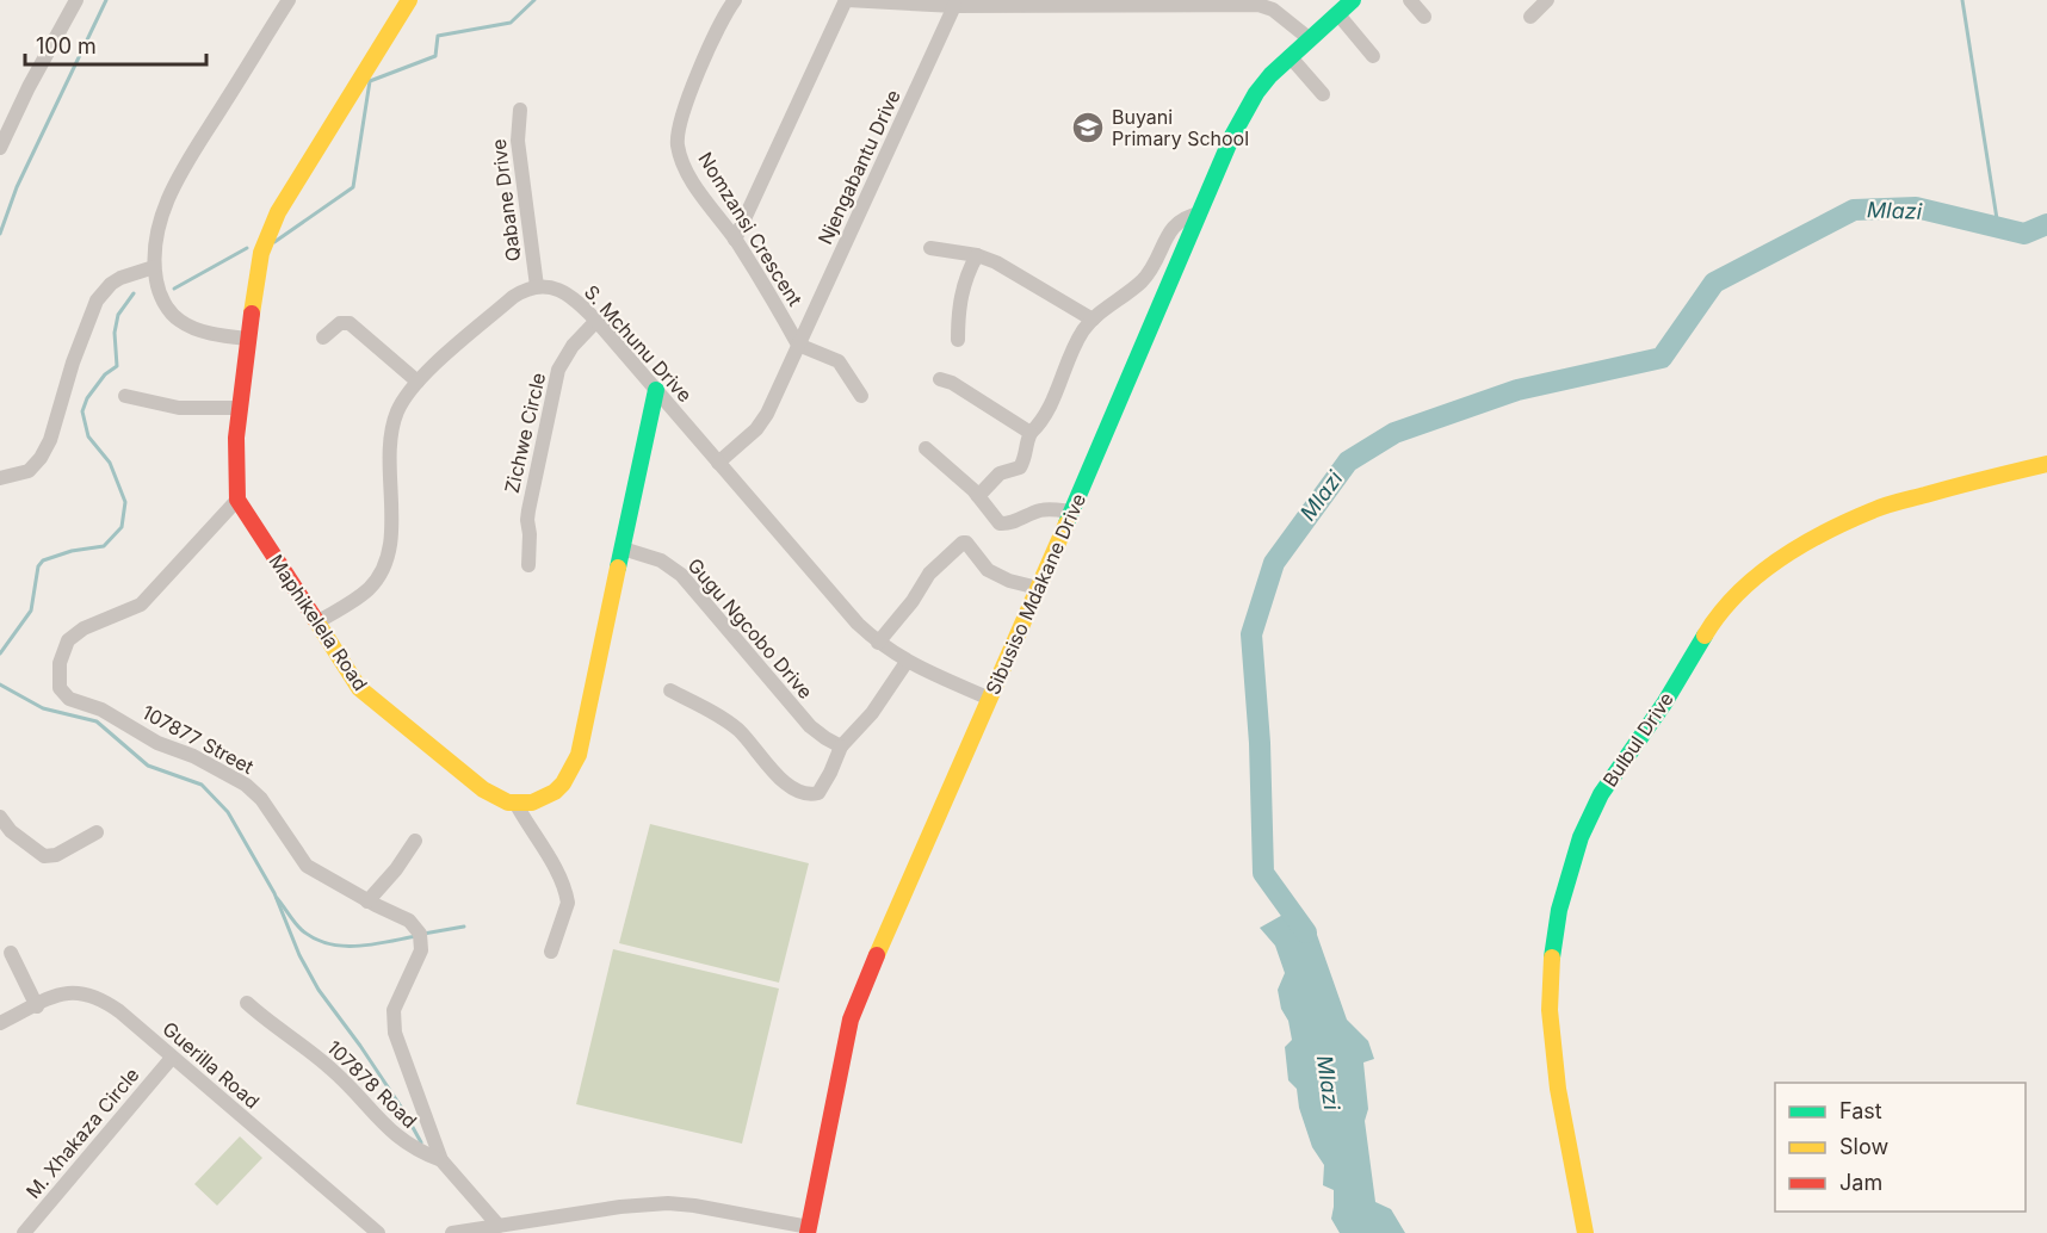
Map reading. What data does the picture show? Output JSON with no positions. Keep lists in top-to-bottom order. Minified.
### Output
{"streets":{"street":["Njengabantu Drive","Qabane Drive","Nomzansi Crescent","S. Mchunu Drive","Zichwe Circle","Sibusiso Mdakane Drive","Maphikelela Road","Gugu Ngcobo Drive","107877 Street","Bulbul Drive","Guerilla Road","107878 Road","M. Xhakaza Circle"]},"crossings":[["Njengabantu Drive","Nomzansi Crescent"],["Qabane Drive","S. Mchunu Drive"],["S. Mchunu Drive","Zichwe Circle"],["S. Mchunu Drive","Sibusiso Mdakane Drive"],["Maphikelela Road","107877 Street"],["107877 Street","107878 Road"],["Guerilla Road","M. Xhakaza Circle"]],"water":["Mlazi"],"places":{"school or university":["Buyani Primary School"]},"legend":["Fast","Slow","Jam"],"scale_bar":"100 m"}
